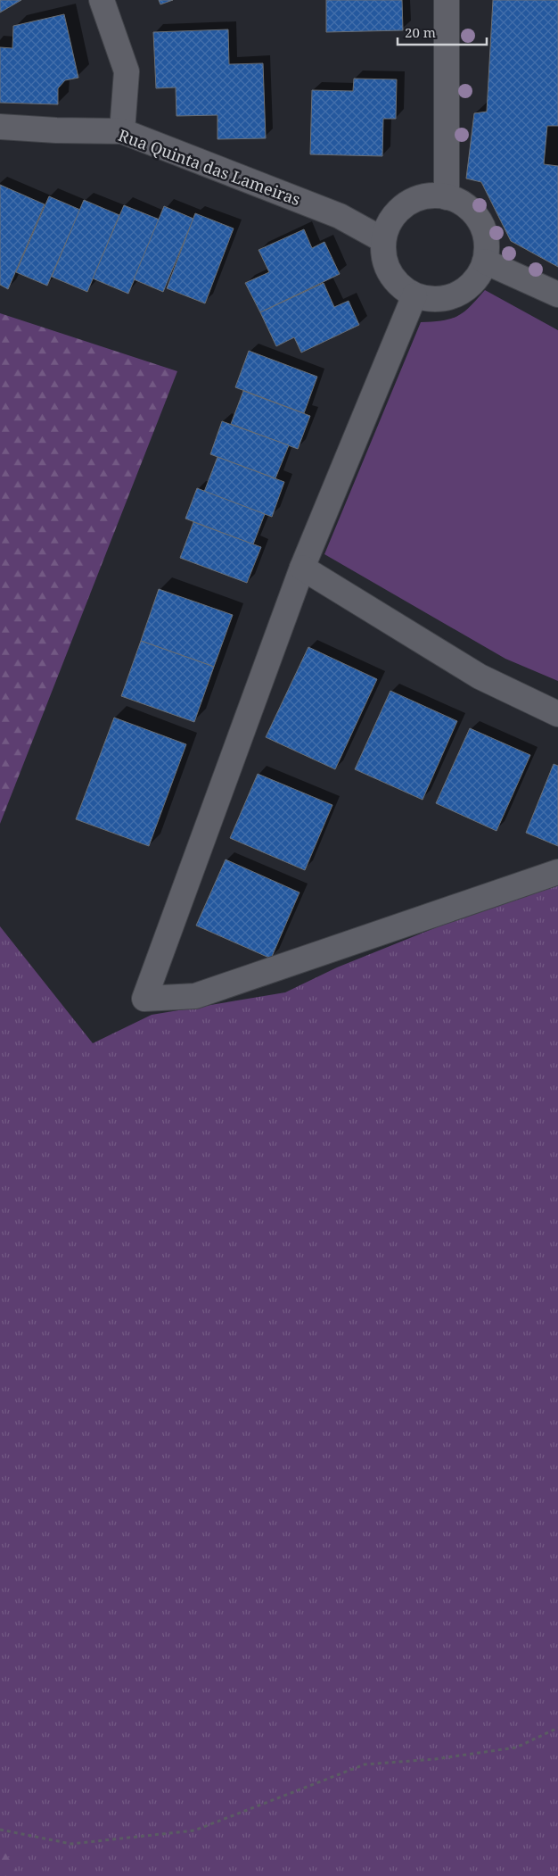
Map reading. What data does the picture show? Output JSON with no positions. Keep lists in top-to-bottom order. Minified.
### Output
{"streets":{"street":["Rua Quinta das Lameiras"]},"scale_bar":"20 m"}
